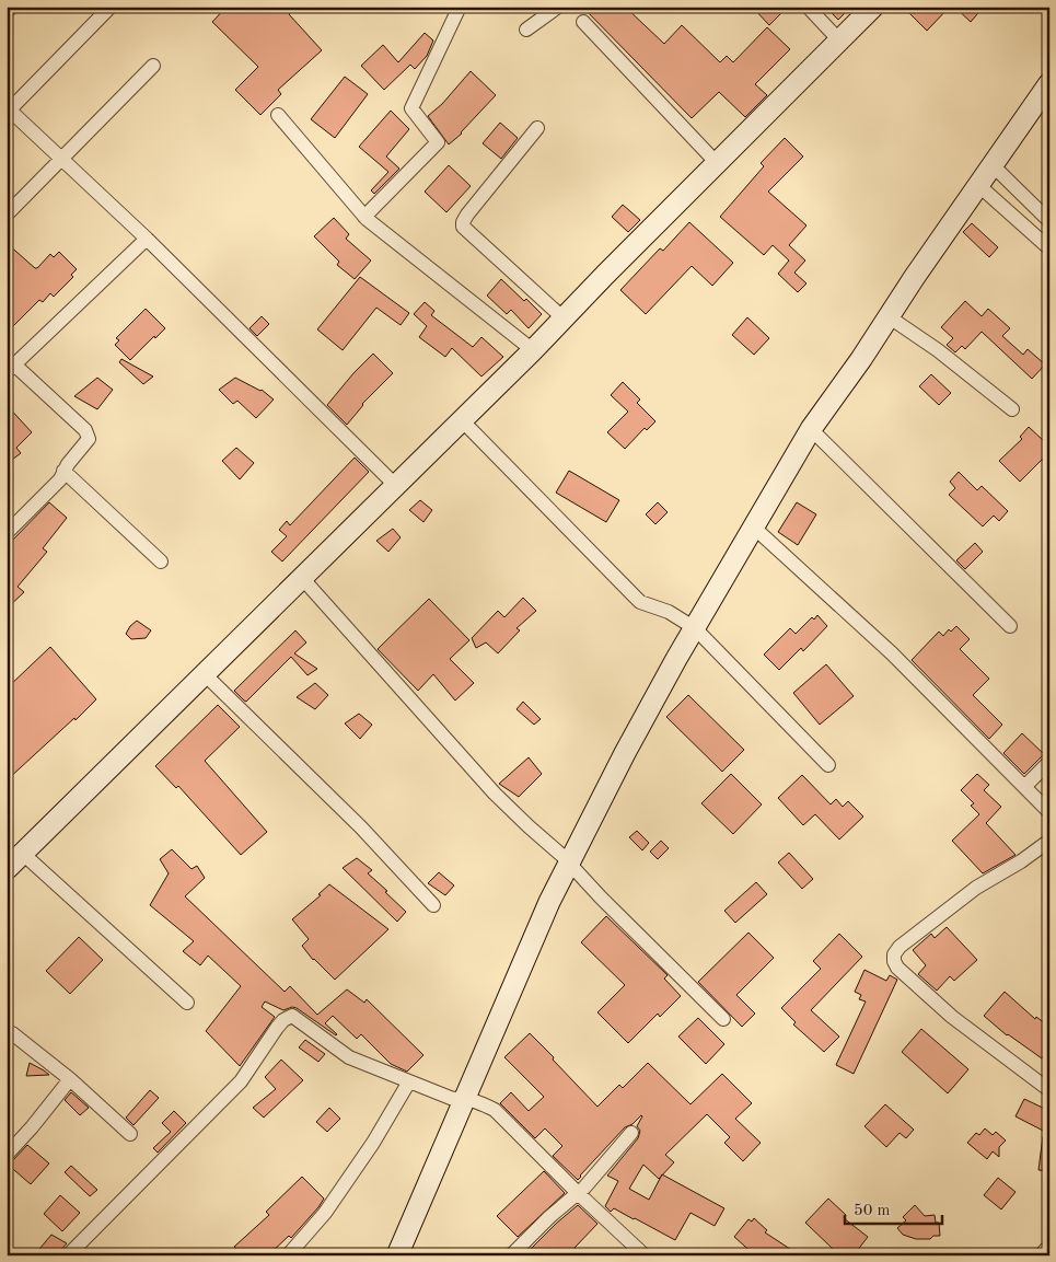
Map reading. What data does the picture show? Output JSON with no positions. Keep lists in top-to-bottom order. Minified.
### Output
{"scale_bar":"50 m"}
